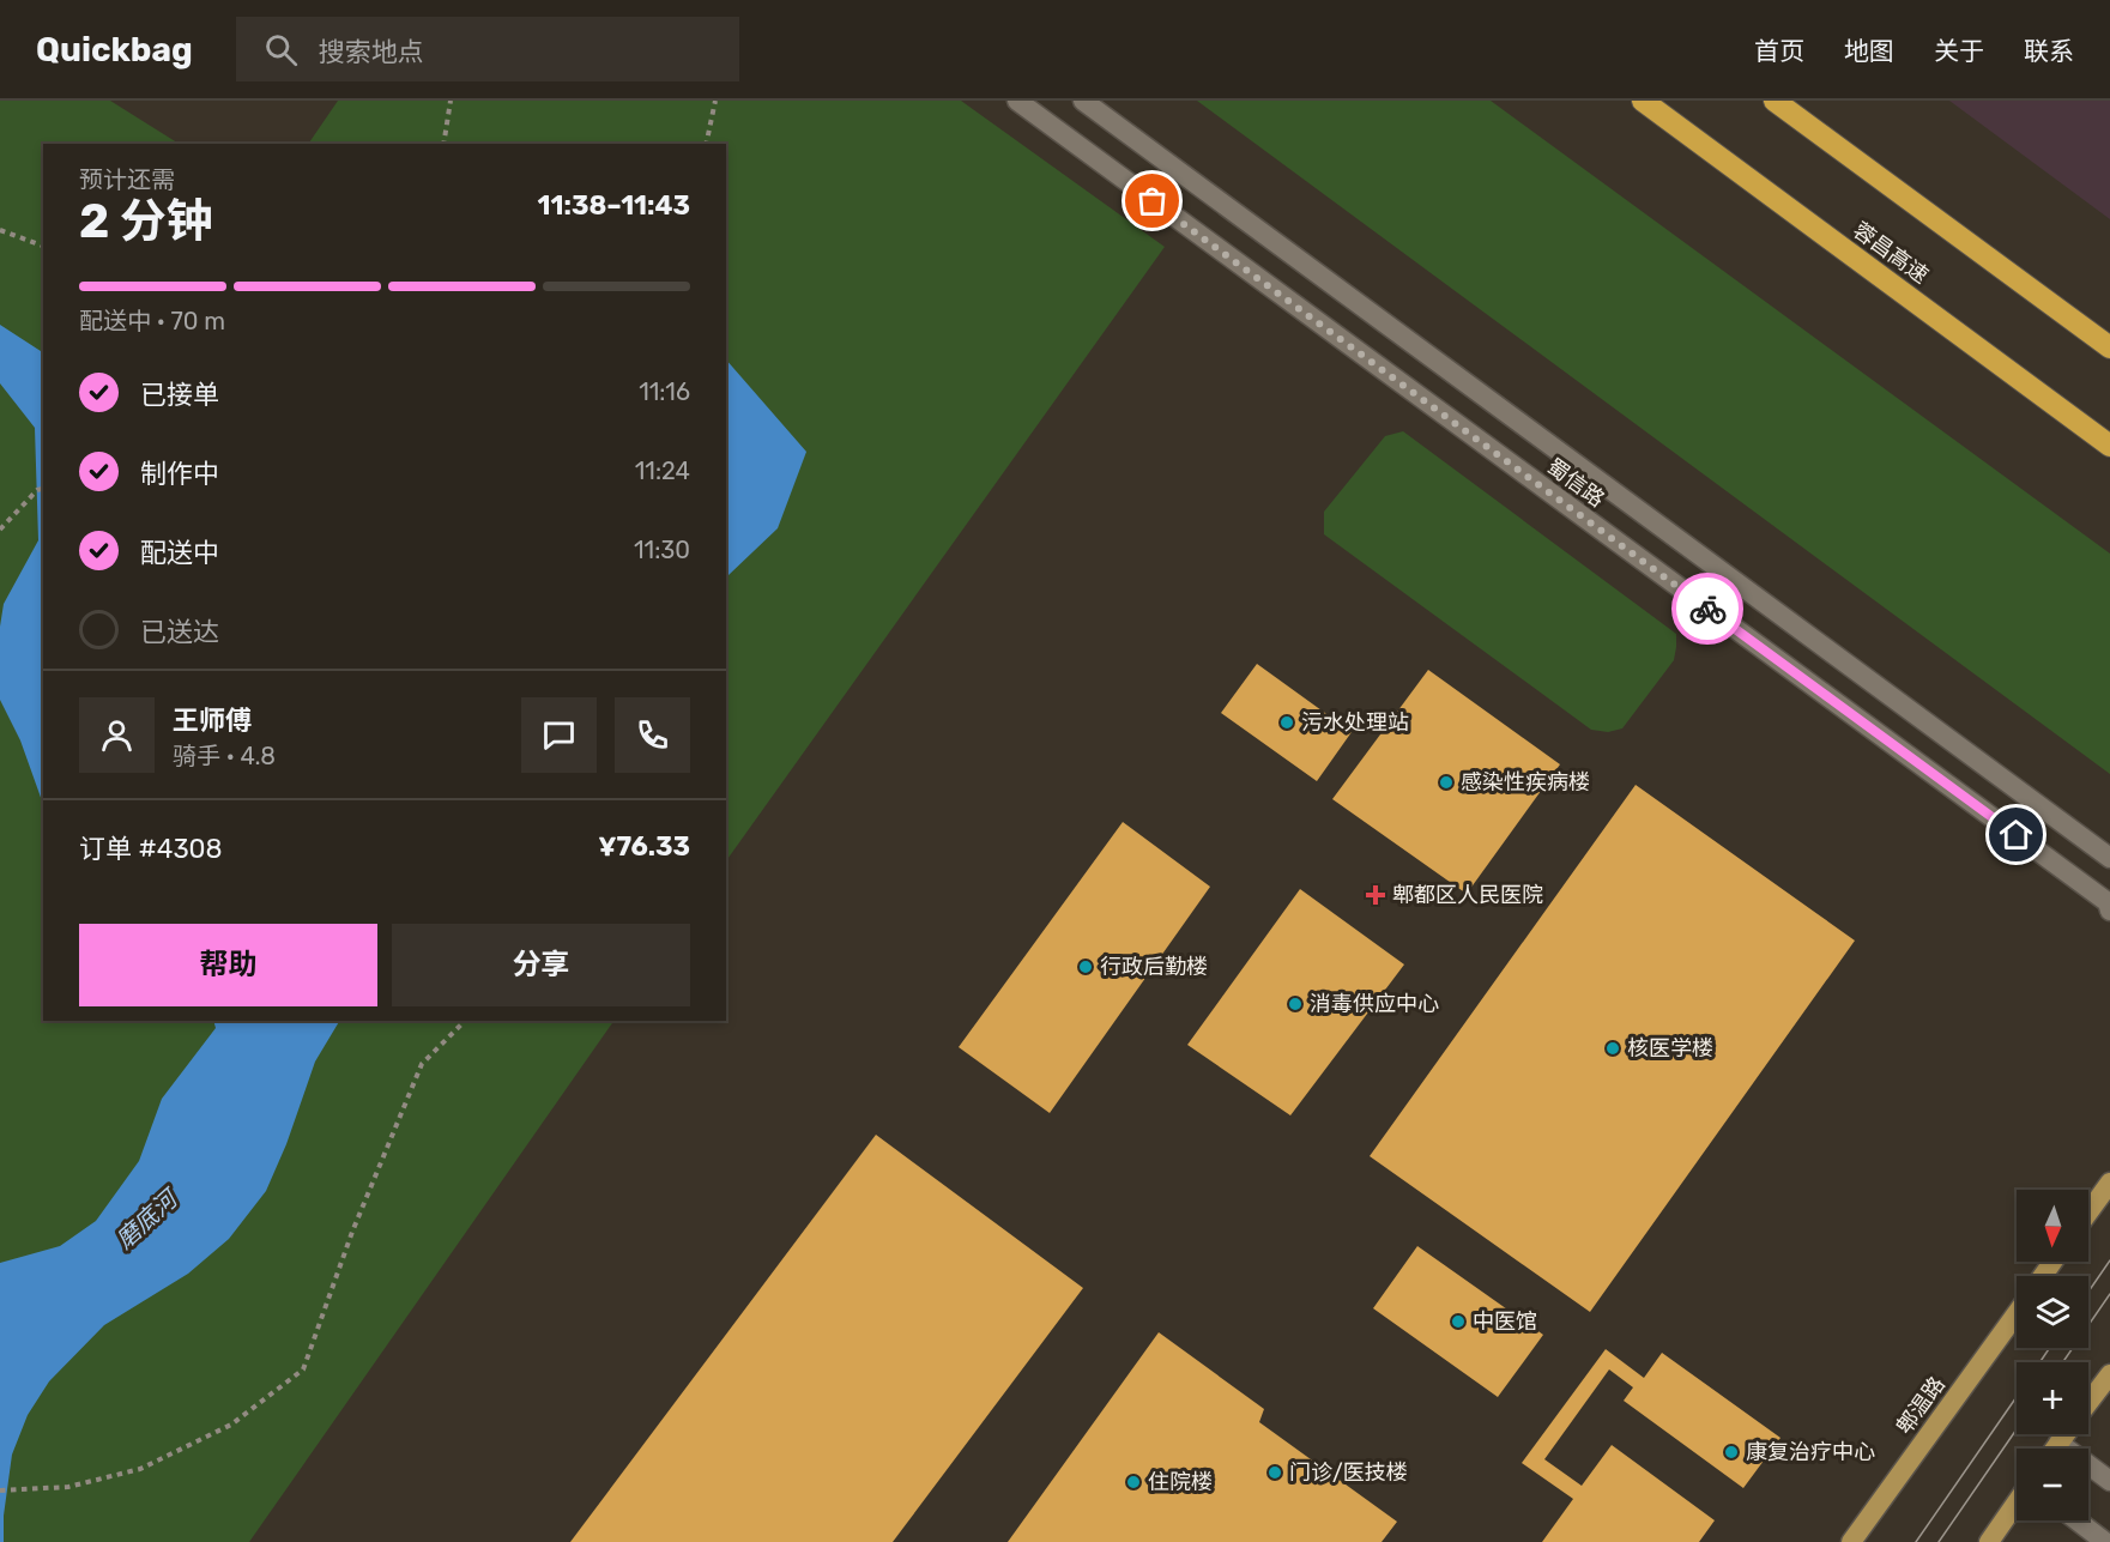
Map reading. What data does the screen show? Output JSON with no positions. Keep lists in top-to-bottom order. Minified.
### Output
{"streets":{"highway":["蓉昌高速"],"main road":["蜀信路","郫温路"]},"water":["磨底河"],"places":{"other":["污水处理站","感染性疾病楼","行政后勤楼","消毒供应中心","核医学楼","中医馆","康复治疗中心","门诊/医技楼","住院楼"],"health":["郫都区人民医院"]},"north":"bottom","page":{"header":"Quickbag","search":"搜索地点","nav":["首页","地图","关于","联系"],"heading":["2 分钟","预计还需","11:38–11:43"],"panel":["王师傅","骑手 · 4.8","订单 #4308","¥76.33"],"bar":"配送中 · 70 m","list":[["已接单","11:16"],["制作中","11:24"],["配送中","11:30"],"已送达"],"buttons":["帮助","分享"],"map_buttons":["+","−"]}}
